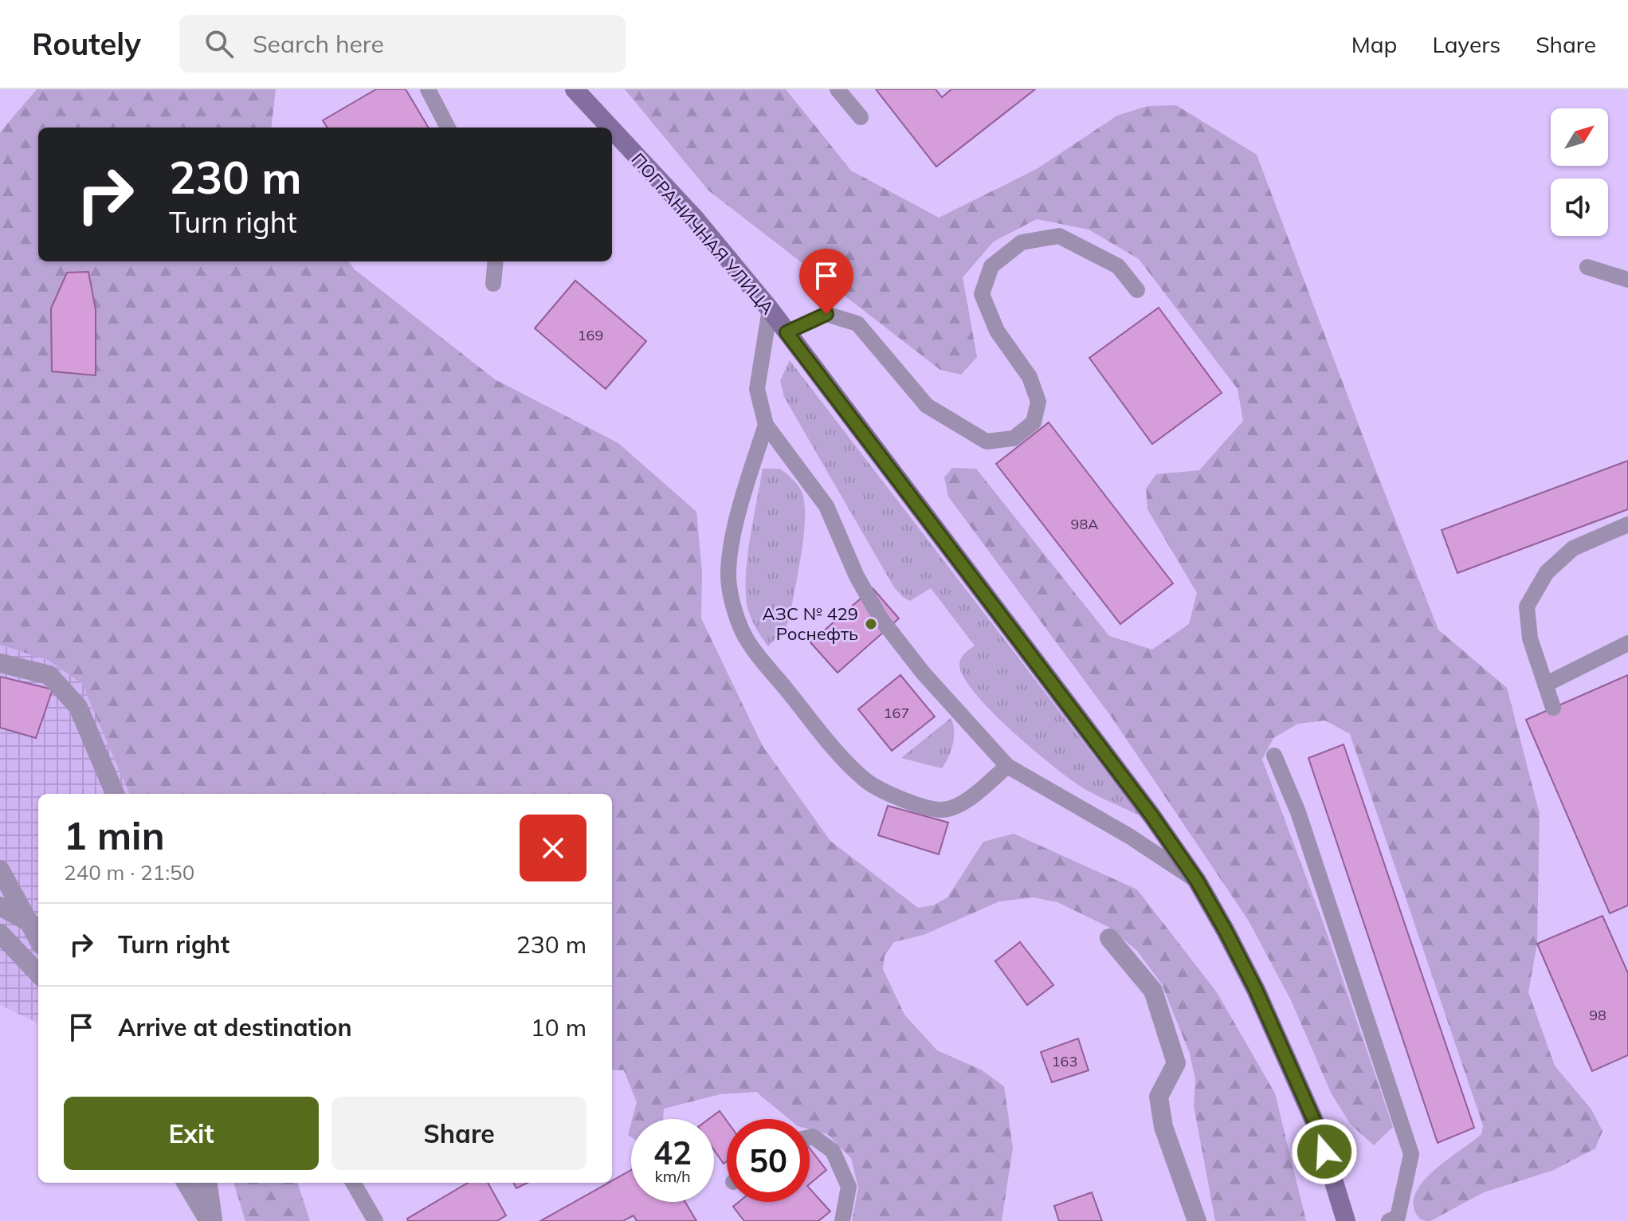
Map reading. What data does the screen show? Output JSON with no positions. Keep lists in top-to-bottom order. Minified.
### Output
{"streets":{"main road":["ПОГРАНИЧНАЯ УЛИЦА"]},"places":["АЗС № 429 Роснефть"],"house_numbers":["169","98А","167","98","163"],"north":"top right","page":{"header":"Routely","search":"Search here","nav":["Map","Layers","Share"],"turn":["230 m","Turn right"],"heading":["1 min","240 m · 21:50"],"list":[{"name":"Turn right","value":"230 m"},{"name":"Arrive at destination","value":"10 m"}],"buttons":["Exit","Share"],"speed":"42 km/h","limit":"50"}}
